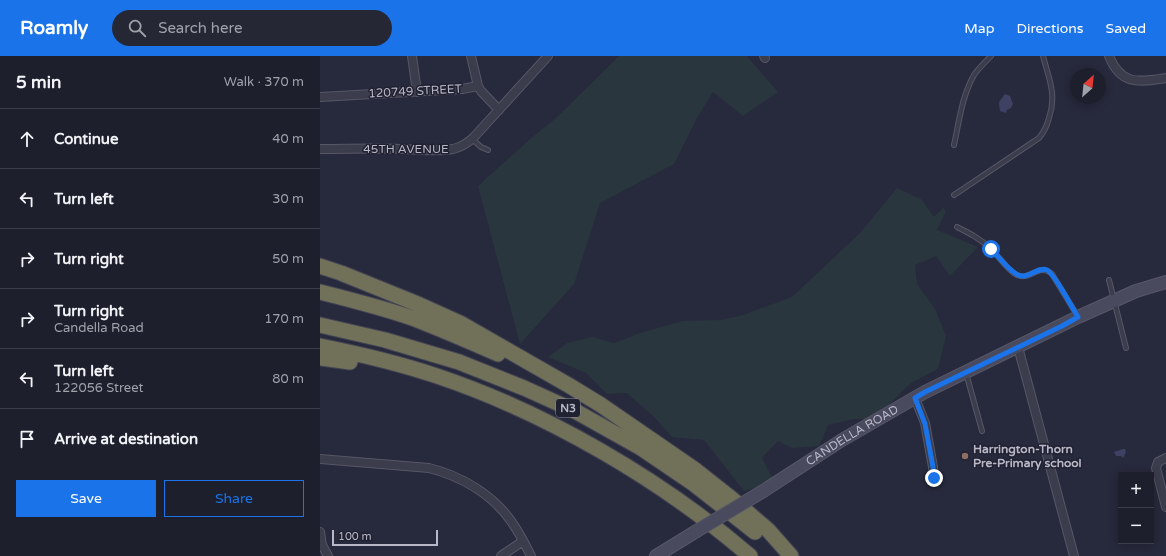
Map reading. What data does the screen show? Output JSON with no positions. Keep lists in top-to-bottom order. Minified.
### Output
{"streets":{"highway":["N3"],"street":["120749 STREET","45TH AVENUE","CANDELLA ROAD"]},"crossings":[["120749 STREET","45TH AVENUE"]],"places":["Harrington-Thorn Pre-Primary school"],"scale_bar":"100 m","north":"top right","page":{"header":"Roamly","search":"Search here","nav":["Map","Directions","Saved"],"heading":["5 min","Walk · 370 m"],"list":[["Continue","40 m"],["Turn left","30 m"],["Turn right","50 m"],["Turn right","Candella Road","170 m"],["Turn left","122056 Street","80 m"],"Arrive at destination"],"buttons":["Save","Share"],"map_buttons":["+","−"],"scale":"100 m"}}
